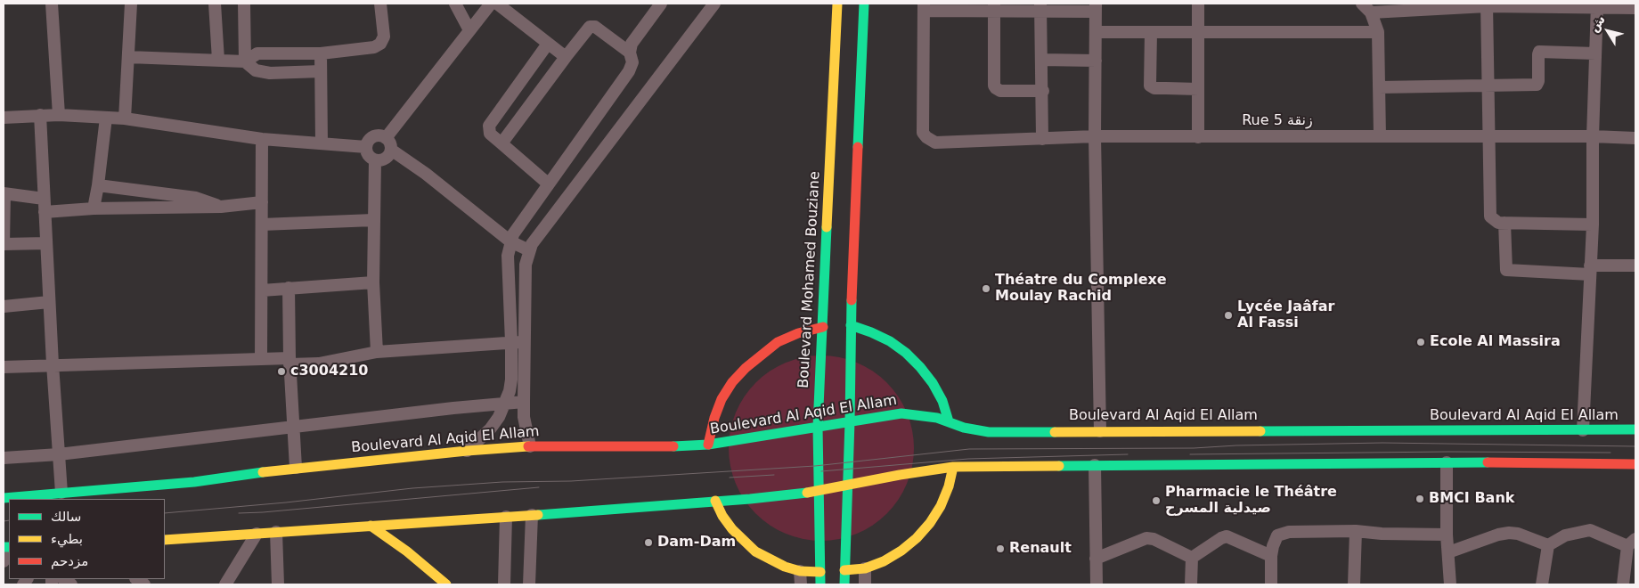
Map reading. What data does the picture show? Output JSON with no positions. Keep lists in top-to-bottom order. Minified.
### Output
{"streets":{"main road":["Boulevard Mohamed Bouziane","Boulevard Al Aqid El Allam"],"street":["Rue 5 زنقة"]},"crossings":[["Boulevard Mohamed Bouziane","Boulevard Al Aqid El Allam"]],"places":["Théatre du Complexe Moulay Rachid","Lycée Jaâfar Al Fassi","Ecole Al Massira","c3004210","BMCI Bank","Pharmacie le Théâtre صيدلية المسرح","Dam-Dam","Renault"],"legend":["سالك","بطيء","مزدحم"],"north":"top left"}
